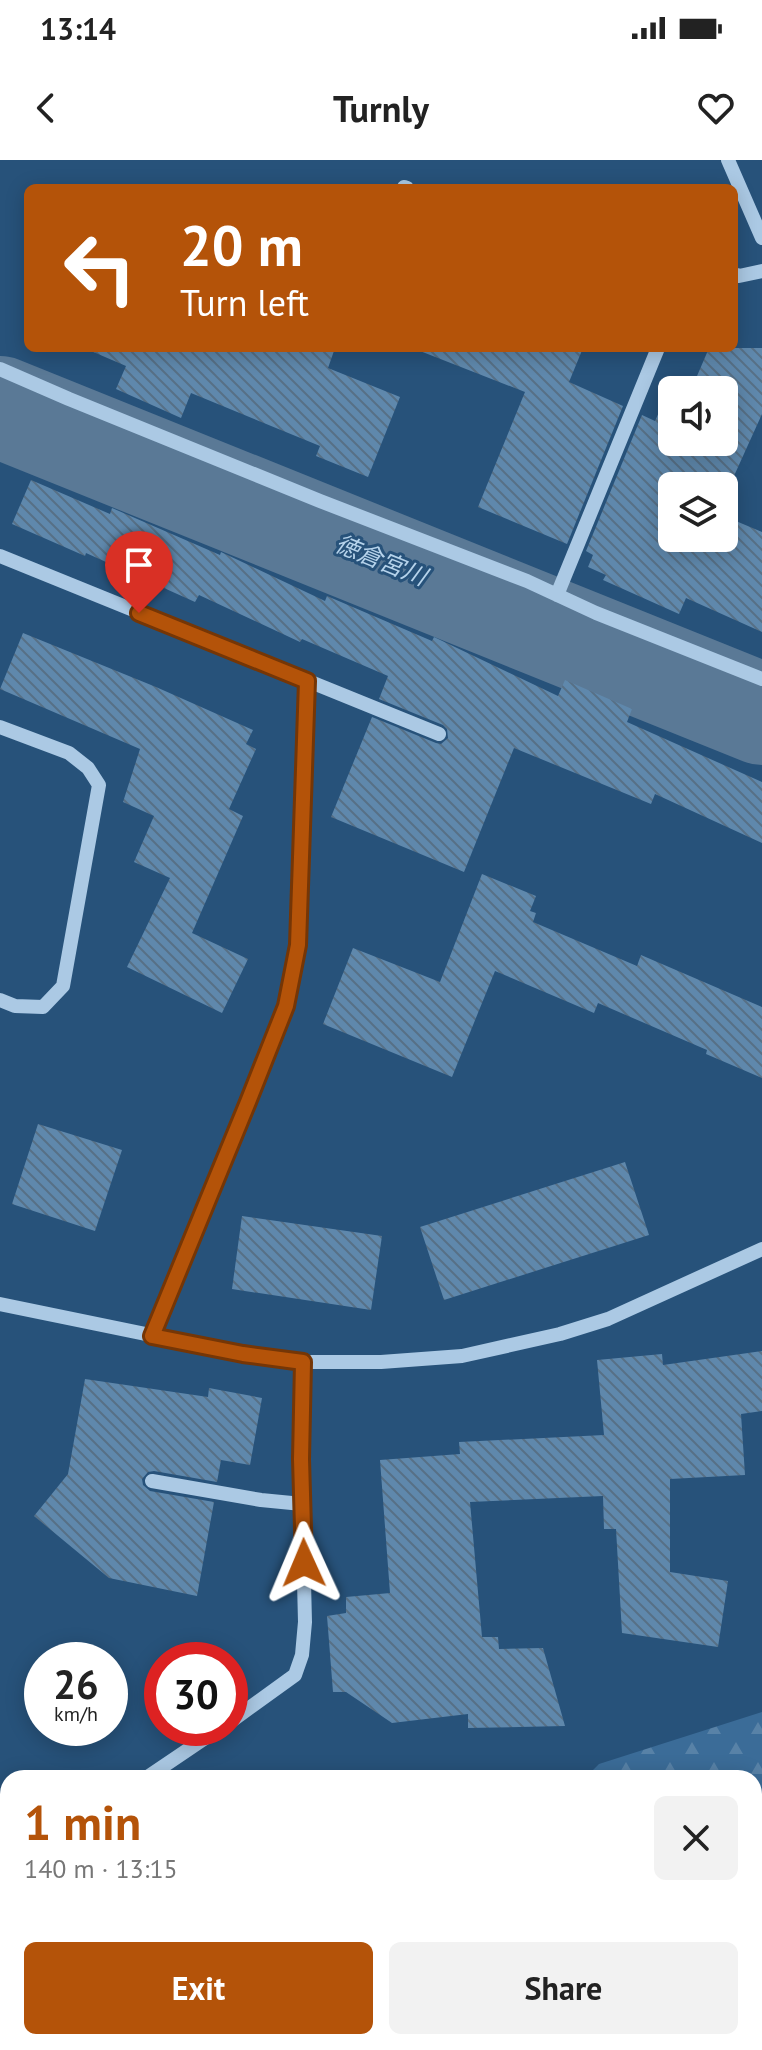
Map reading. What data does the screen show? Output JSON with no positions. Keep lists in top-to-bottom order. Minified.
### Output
{"water":["徳倉宮川"],"page":{"status":"13:14","header":"Turnly","turn":["20 m","Turn left"],"speed":"26 km/h","limit":"30","heading":["1 min","140 m · 13:15"],"buttons":["Exit","Share"]}}
